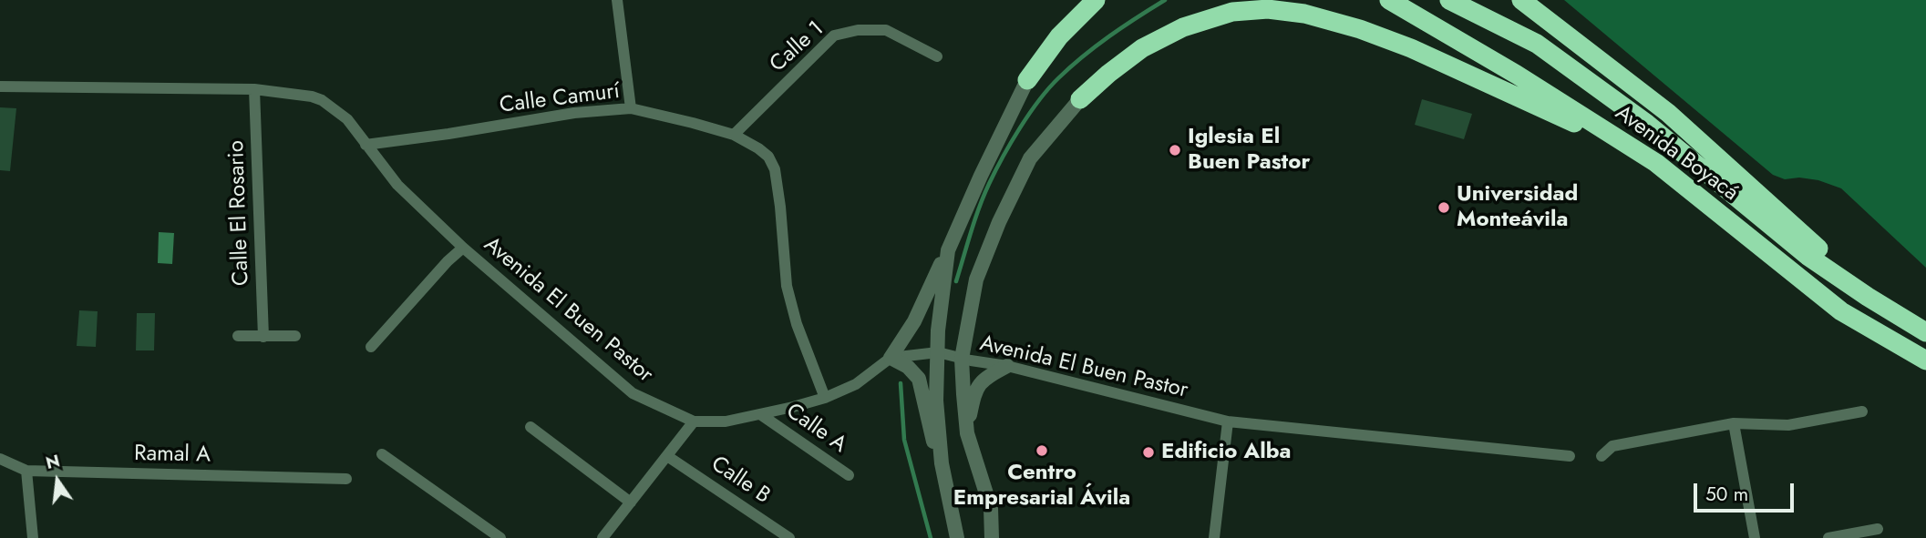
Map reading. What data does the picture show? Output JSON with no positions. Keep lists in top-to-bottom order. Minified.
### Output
{"streets":{"highway":["Avenida Boyacá"],"street":["Calle 1","Calle Camurí","Calle El Rosario","Avenida El Buen Pastor","Calle A","Ramal A","Calle B"]},"crossings":[["Calle 1","Calle Camurí"],["Calle Camurí","Avenida El Buen Pastor"],["Calle El Rosario","Avenida El Buen Pastor"],["Avenida El Buen Pastor","Calle A"]],"places":["Iglesia El Buen Pastor","Universidad Monteávila","Centro Empresarial Ávila","Edificio Alba"],"scale_bar":"50 m","north":"top"}
